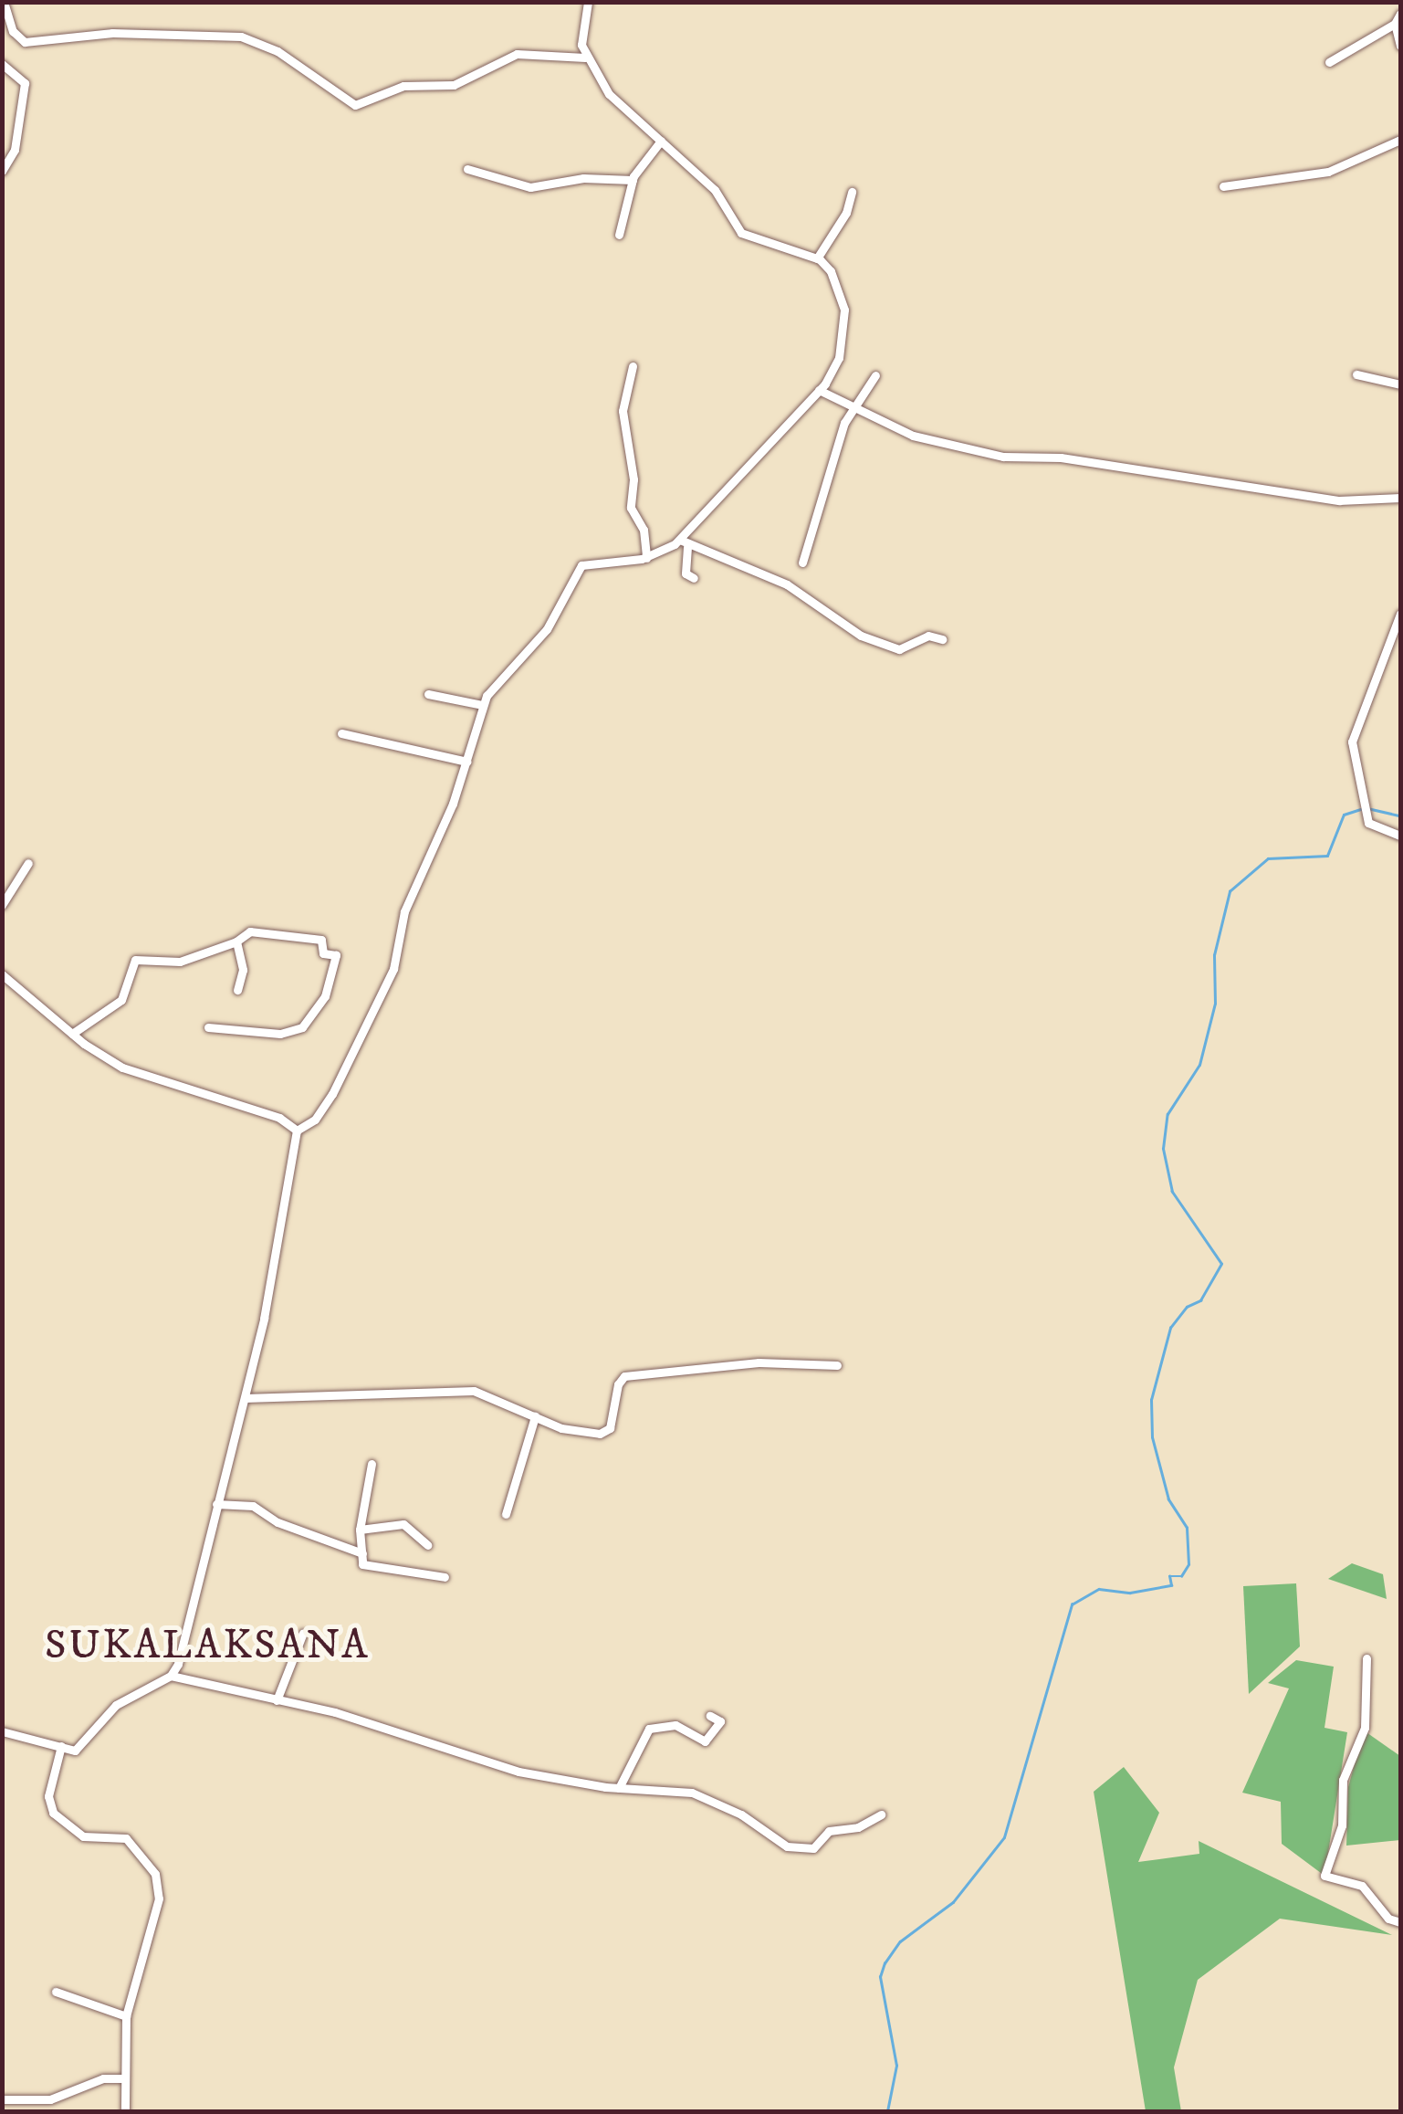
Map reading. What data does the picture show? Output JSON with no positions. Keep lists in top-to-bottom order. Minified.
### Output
{"districts":["SUKALAKSANA"]}
